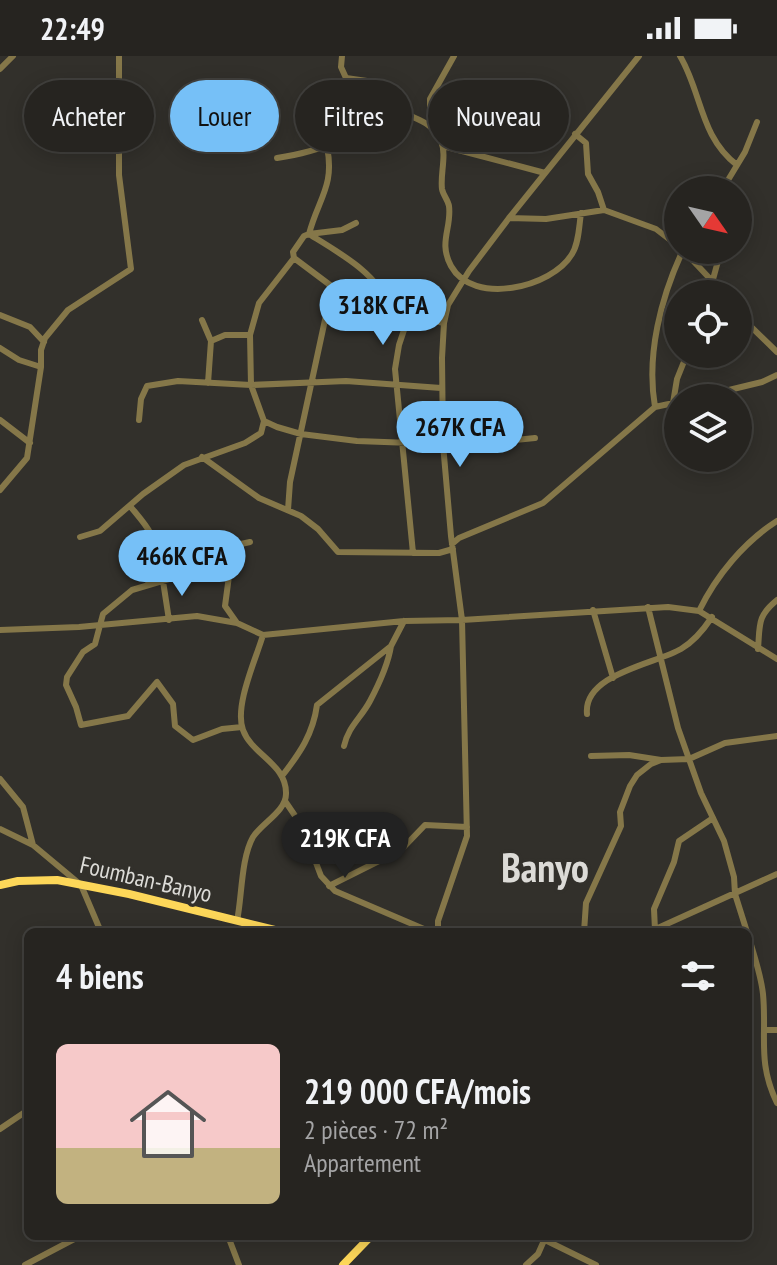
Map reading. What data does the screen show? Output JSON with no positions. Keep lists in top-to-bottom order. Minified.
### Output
{"streets":{"highway":["Foumban-Banyo"]},"districts":["Banyo"],"north":"bottom right","page":{"status":"22:49","chip":["Acheter","Louer","Filtres","Nouveau"],"price":["318K CFA","267K CFA","466K CFA","219K CFA"],"heading":"4 biens","list":[{"name":"219 000 CFA/mois","note":"2 pièces · 72 m² · Appartement"}]}}
